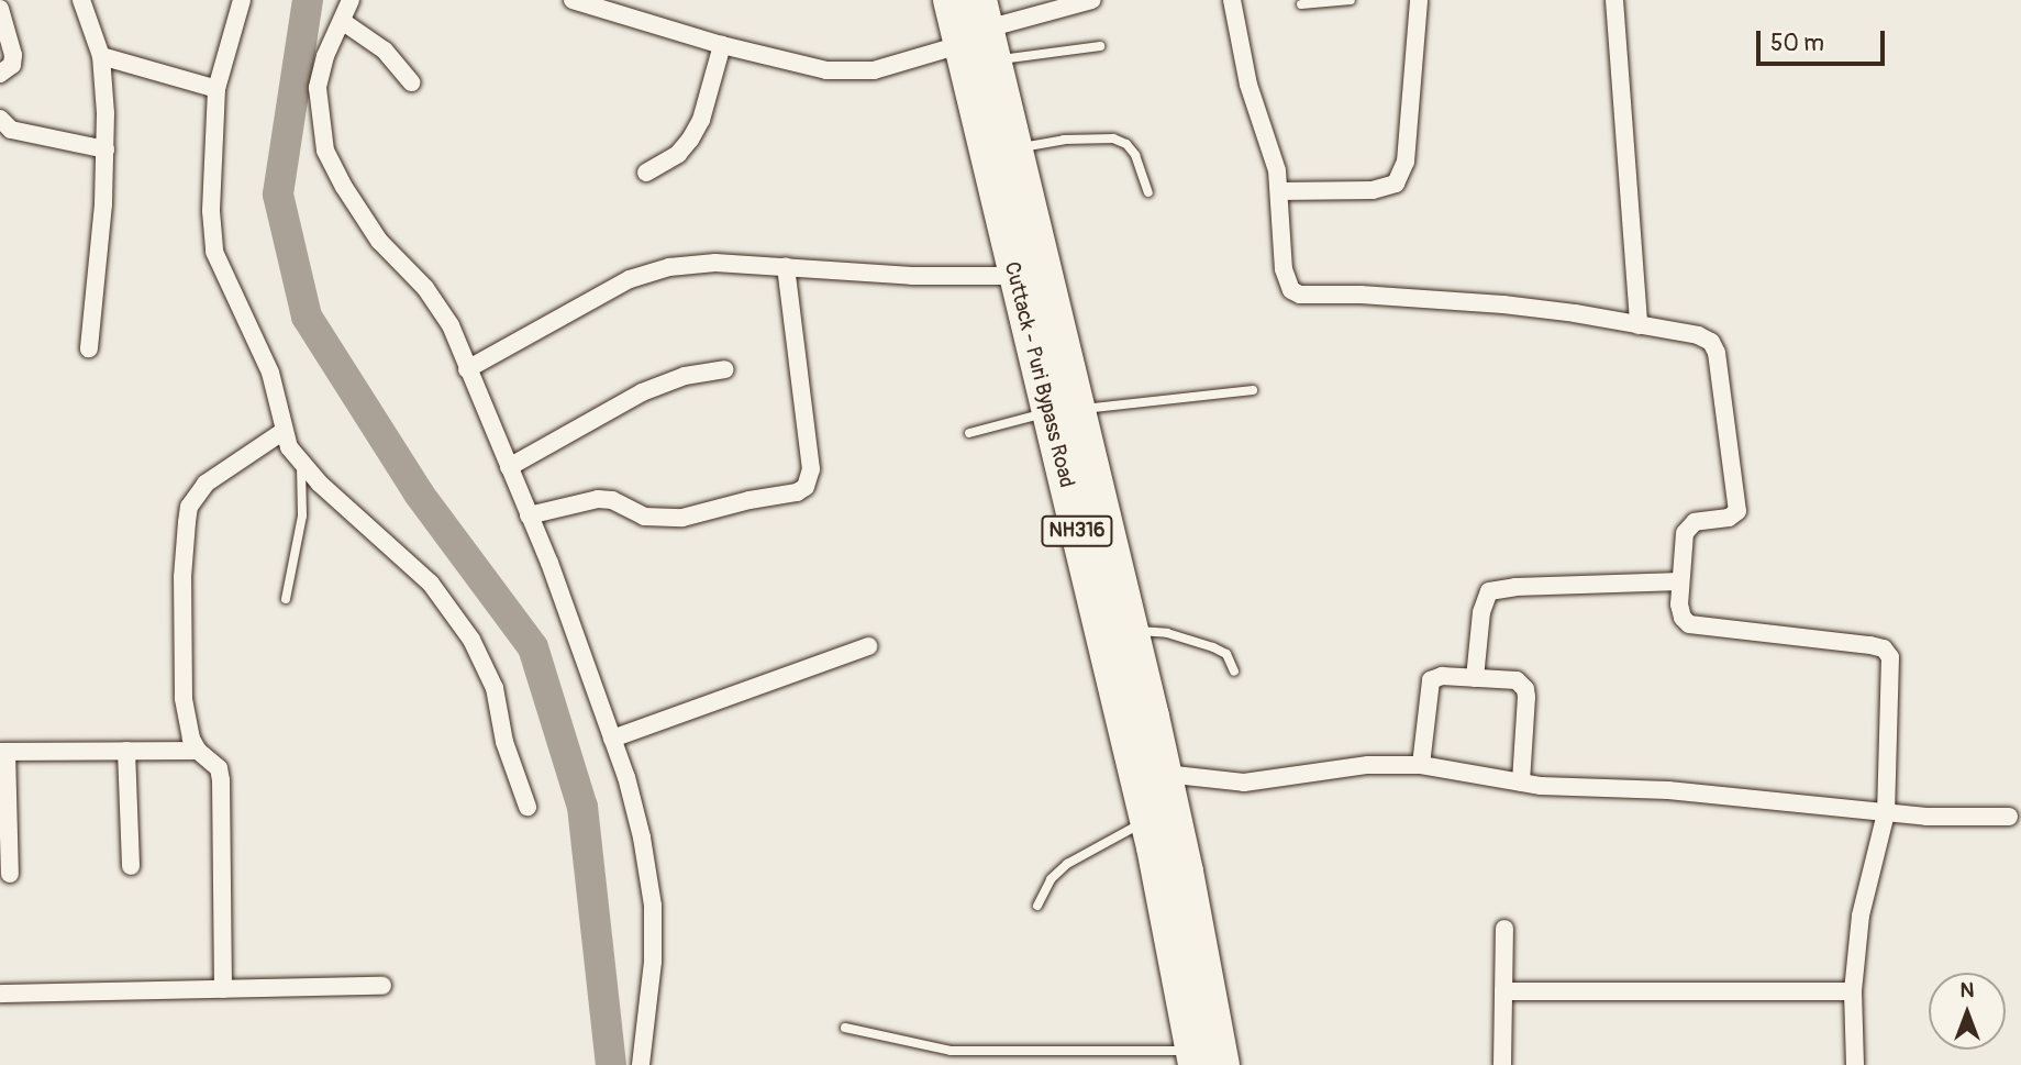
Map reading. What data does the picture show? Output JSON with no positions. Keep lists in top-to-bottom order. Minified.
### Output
{"streets":{"highway":["Cuttack - Puri Bypass Road","NH316"]},"scale_bar":"50 m","north":"top"}
